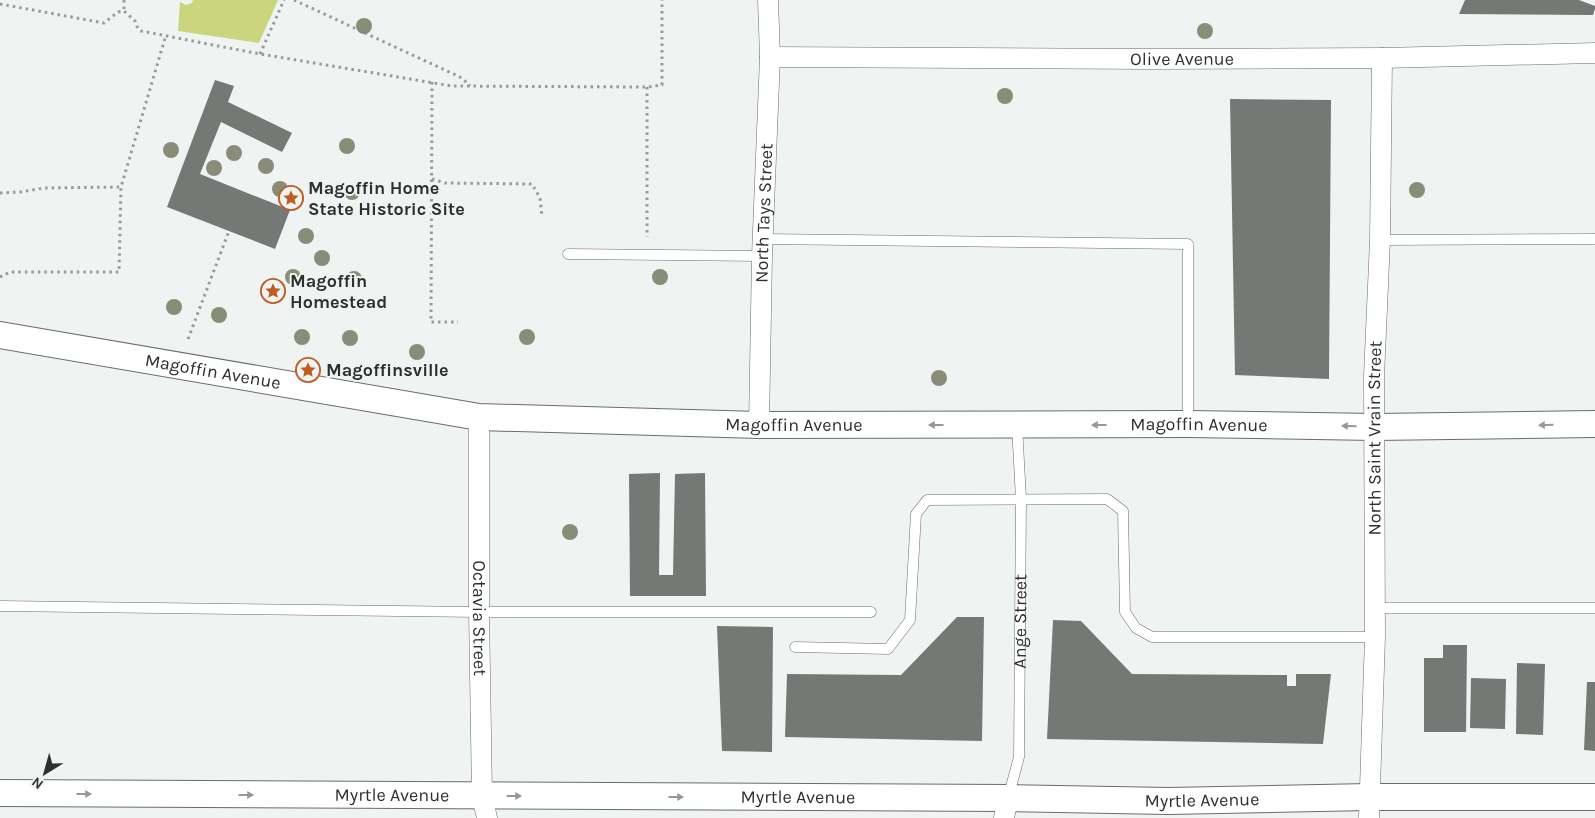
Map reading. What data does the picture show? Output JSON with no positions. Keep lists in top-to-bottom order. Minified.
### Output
{"streets":{"street":["Olive Avenue","North Tays Street","Magoffin Avenue","North Saint Vrain Street","Octavia Street","Myrtle Avenue"],"lane":["Ange Street"]},"crossings":[["Olive Avenue","North Tays Street"],["Olive Avenue","North Saint Vrain Street"],["North Tays Street","Magoffin Avenue"],["Magoffin Avenue","North Saint Vrain Street"],["Magoffin Avenue","Octavia Street"],["Magoffin Avenue","Ange Street"],["North Saint Vrain Street","Myrtle Avenue"],["Octavia Street","Myrtle Avenue"],["Ange Street","Myrtle Avenue"]],"one_way":["Magoffin Avenue","Myrtle Avenue"],"places":{"place":["Magoffin Home State Historic Site","Magoffin Homestead","Magoffinsville"]},"north":"bottom left"}
